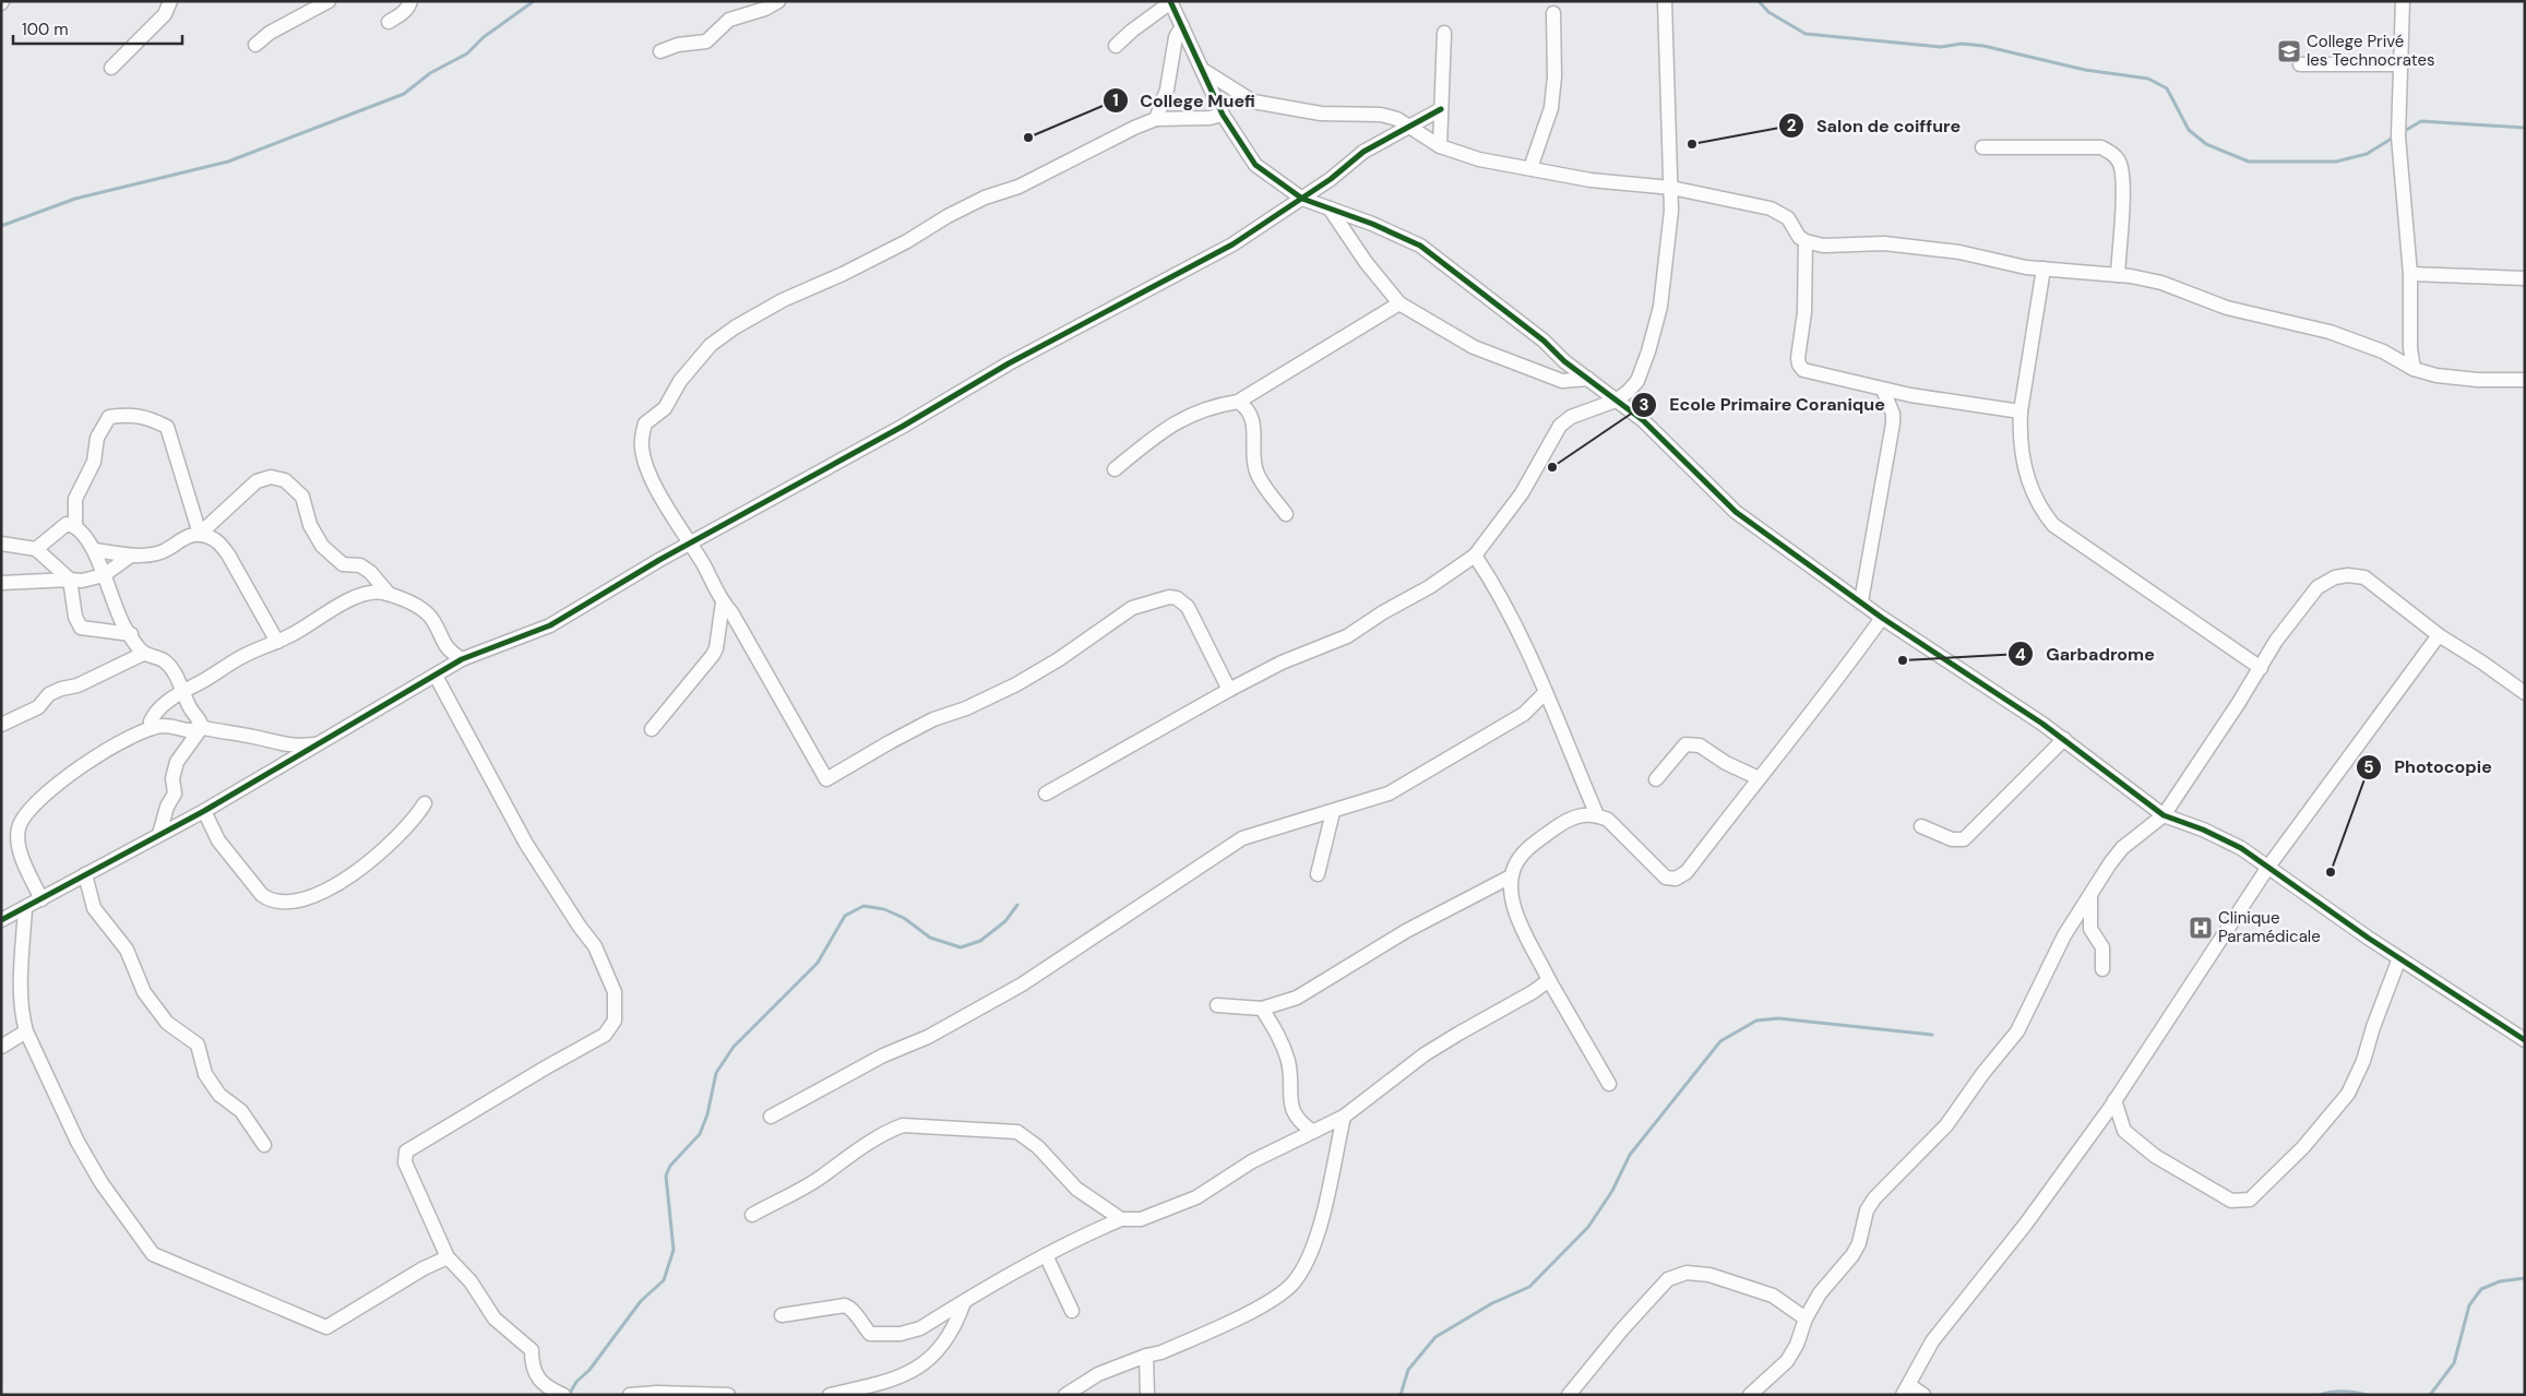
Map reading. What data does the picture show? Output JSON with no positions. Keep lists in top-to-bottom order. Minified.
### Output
{"places":{"school or university":["College Privé les Technocrates"],"other":["College Muefi","Salon de coiffure","Ecole Primaire Coranique","Garbadrome","Photocopie"],"hospital":["Clinique Paramédicale"]},"scale_bar":"100 m"}
